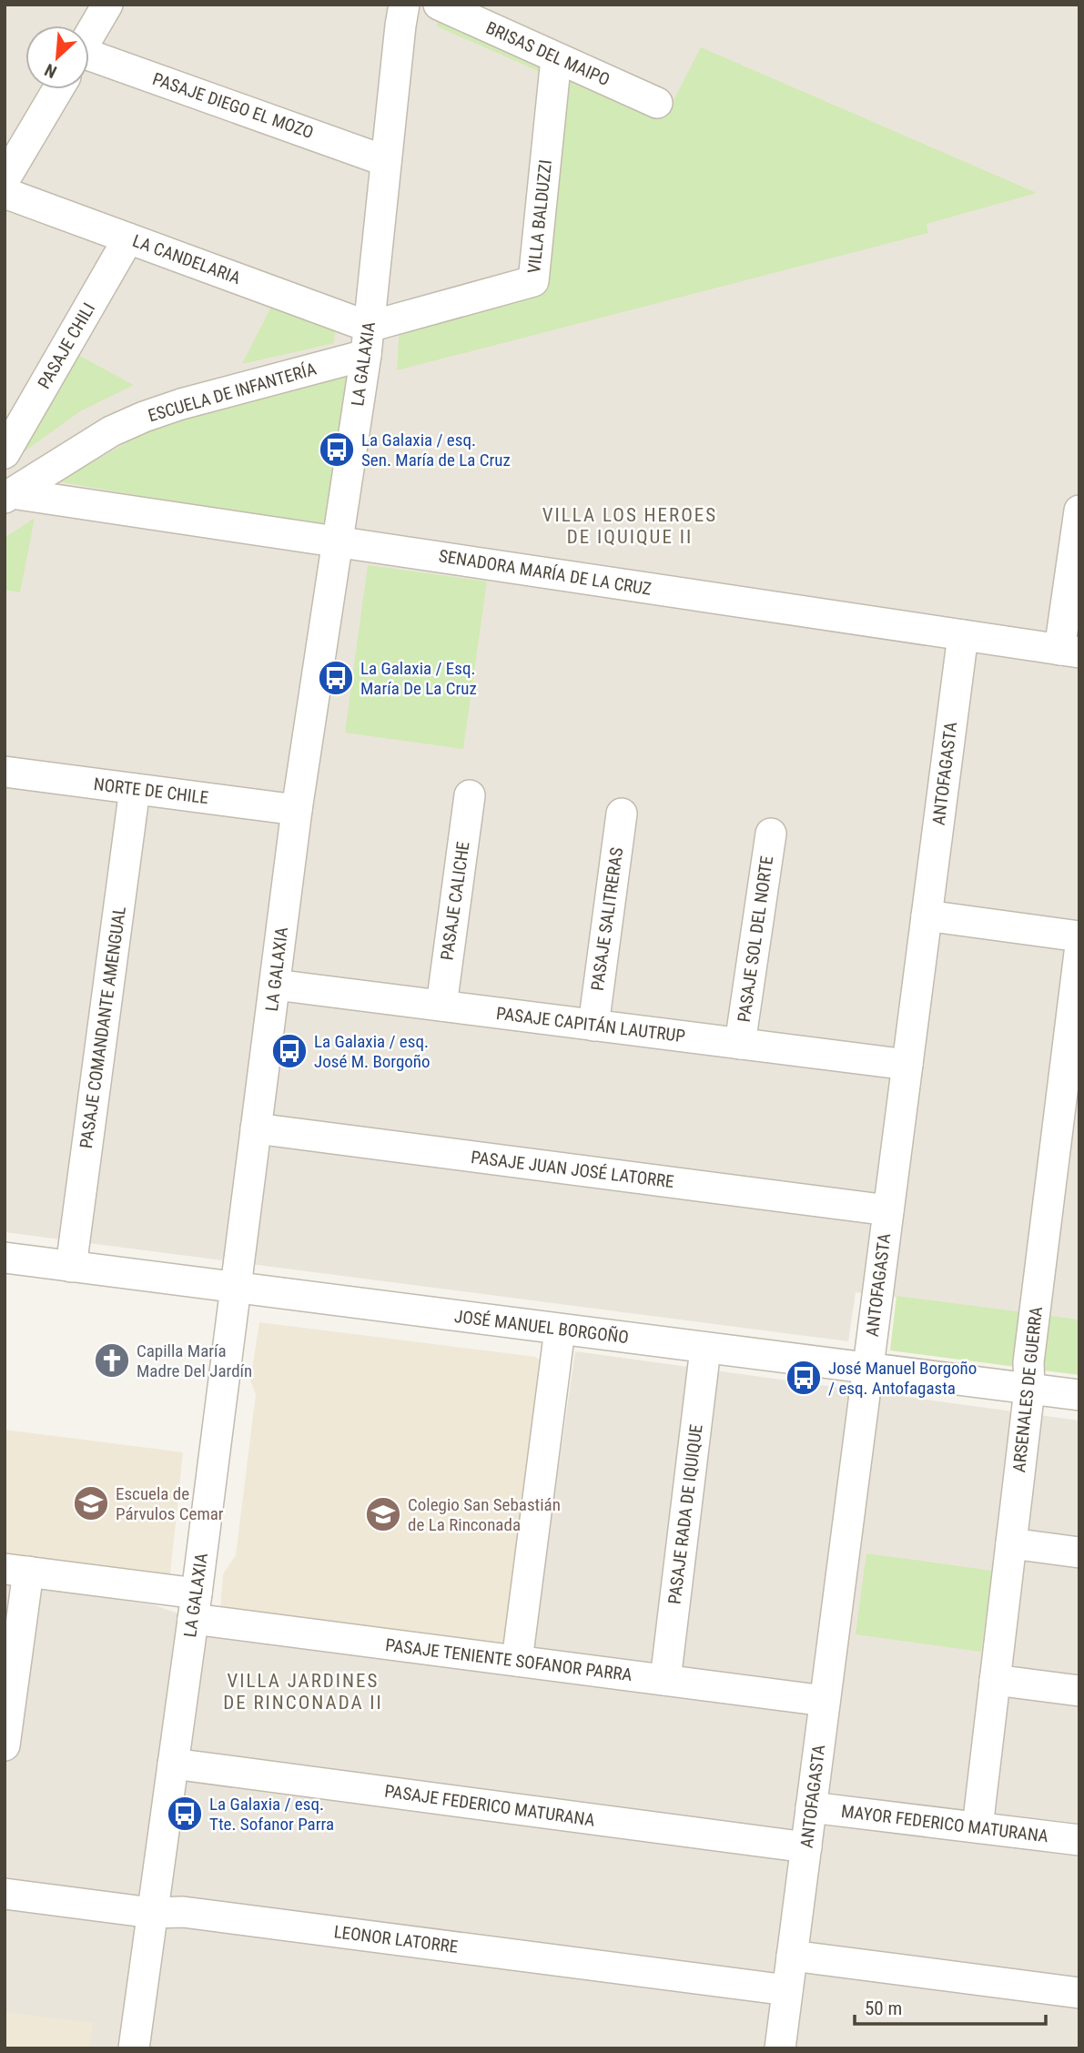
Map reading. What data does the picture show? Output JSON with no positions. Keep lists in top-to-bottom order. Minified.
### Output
{"streets":{"street":["BRISAS DEL MAIPO","PASAJE DIEGO EL MOZO","VILLA BALDUZZI","LA CANDELARIA","PASAJE CHILI","LA GALAXIA","ESCUELA DE INFANTERÍA","SENADORA MARÍA DE LA CRUZ","ANTOFAGASTA","NORTE DE CHILE","PASAJE CALICHE","PASAJE SALITRERAS","PASAJE SOL DEL NORTE","PASAJE CAPITÁN LAUTRUP","PASAJE COMANDANTE AMENGUAL","PASAJE JUAN JOSÉ LATORRE","JOSÉ MANUEL BORGOÑO","ARSENALES DE GUERRA","PASAJE RADA DE IQUIQUE","PASAJE TENIENTE SOFANOR PARRA","PASAJE FEDERICO MATURANA","MAYOR FEDERICO MATURANA","LEONOR LATORRE"]},"crossings":[["BRISAS DEL MAIPO","VILLA BALDUZZI"],["PASAJE DIEGO EL MOZO","LA GALAXIA"],["VILLA BALDUZZI","LA CANDELARIA"],["VILLA BALDUZZI","LA GALAXIA"],["VILLA BALDUZZI","ESCUELA DE INFANTERÍA"],["LA CANDELARIA","PASAJE CHILI"],["LA CANDELARIA","LA GALAXIA"],["LA CANDELARIA","ESCUELA DE INFANTERÍA"],["LA GALAXIA","ESCUELA DE INFANTERÍA"],["LA GALAXIA","SENADORA MARÍA DE LA CRUZ"],["LA GALAXIA","NORTE DE CHILE"],["LA GALAXIA","PASAJE CAPITÁN LAUTRUP"],["LA GALAXIA","PASAJE JUAN JOSÉ LATORRE"],["LA GALAXIA","JOSÉ MANUEL BORGOÑO"],["LA GALAXIA","PASAJE TENIENTE SOFANOR PARRA"],["LA GALAXIA","PASAJE FEDERICO MATURANA"],["LA GALAXIA","LEONOR LATORRE"],["ESCUELA DE INFANTERÍA","SENADORA MARÍA DE LA CRUZ"],["SENADORA MARÍA DE LA CRUZ","ANTOFAGASTA"],["ANTOFAGASTA","PASAJE CAPITÁN LAUTRUP"],["ANTOFAGASTA","PASAJE JUAN JOSÉ LATORRE"],["ANTOFAGASTA","JOSÉ MANUEL BORGOÑO"],["ANTOFAGASTA","PASAJE TENIENTE SOFANOR PARRA"],["ANTOFAGASTA","PASAJE FEDERICO MATURANA"],["ANTOFAGASTA","MAYOR FEDERICO MATURANA"],["ANTOFAGASTA","LEONOR LATORRE"],["NORTE DE CHILE","PASAJE COMANDANTE AMENGUAL"],["PASAJE CALICHE","PASAJE CAPITÁN LAUTRUP"],["PASAJE SALITRERAS","PASAJE CAPITÁN LAUTRUP"],["PASAJE SOL DEL NORTE","PASAJE CAPITÁN LAUTRUP"],["PASAJE COMANDANTE AMENGUAL","JOSÉ MANUEL BORGOÑO"],["JOSÉ MANUEL BORGOÑO","ARSENALES DE GUERRA"],["JOSÉ MANUEL BORGOÑO","PASAJE RADA DE IQUIQUE"],["ARSENALES DE GUERRA","MAYOR FEDERICO MATURANA"],["PASAJE RADA DE IQUIQUE","PASAJE TENIENTE SOFANOR PARRA"]],"districts":["VILLA LOS HEROES DE IQUIQUE II","VILLA JARDINES DE RINCONADA II"],"places":{"bus stop":["La Galaxia / esq. Sen. María de La Cruz","La Galaxia / Esq. María De La Cruz","La Galaxia / esq. José M. Borgoño","José Manuel Borgoño / esq. Antofagasta","La Galaxia / esq. Tte. Sofanor Parra"],"church":["Capilla María Madre Del Jardín"],"school or university":["Escuela de Párvulos Cemar","Colegio San Sebastián de La Rinconada"]},"scale_bar":"50 m","north":"bottom left"}
